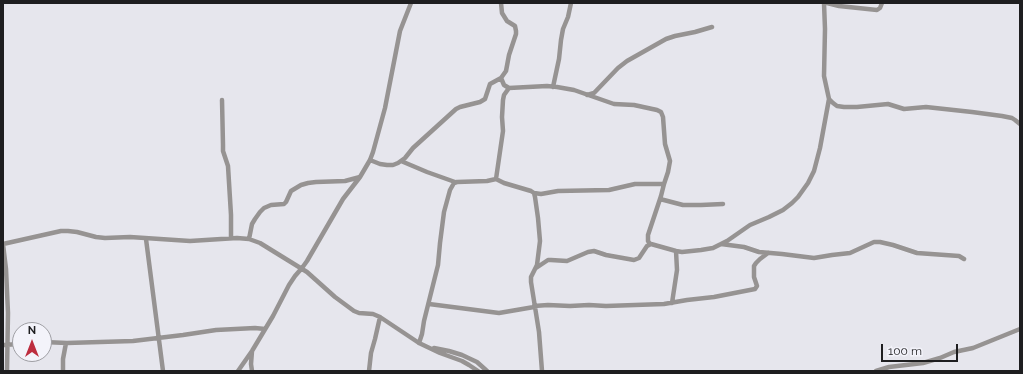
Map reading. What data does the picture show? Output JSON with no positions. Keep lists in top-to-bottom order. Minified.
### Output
{"scale_bar":"100 m","north":"top"}
